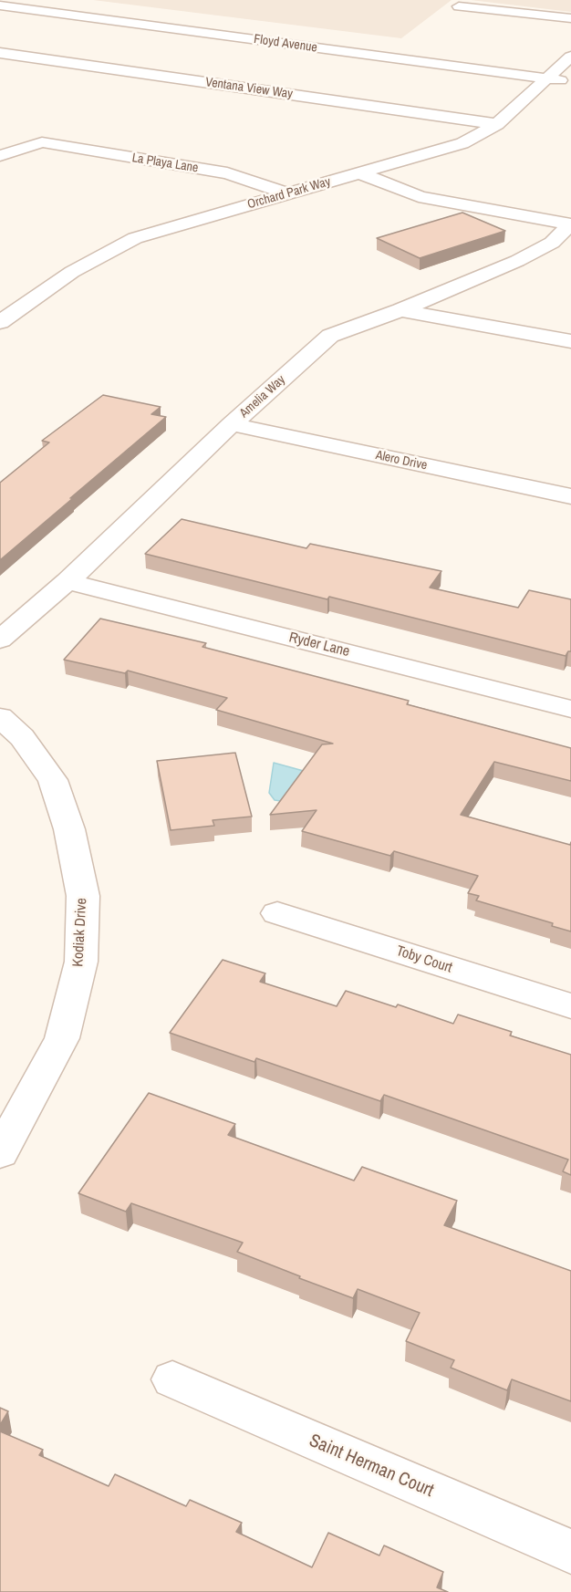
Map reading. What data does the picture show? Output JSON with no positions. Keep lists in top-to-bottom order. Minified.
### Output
{"streets":{"street":["Floyd Avenue","Ventana View Way","La Playa Lane","Orchard Park Way","Amelia Way","Alero Drive","Ryder Lane","Kodiak Drive","Toby Court","Saint Herman Court"]},"crossings":[["Floyd Avenue","Orchard Park Way"],["Ventana View Way","Orchard Park Way"],["La Playa Lane","Orchard Park Way"],["Amelia Way","Alero Drive"],["Amelia Way","Ryder Lane"]]}
